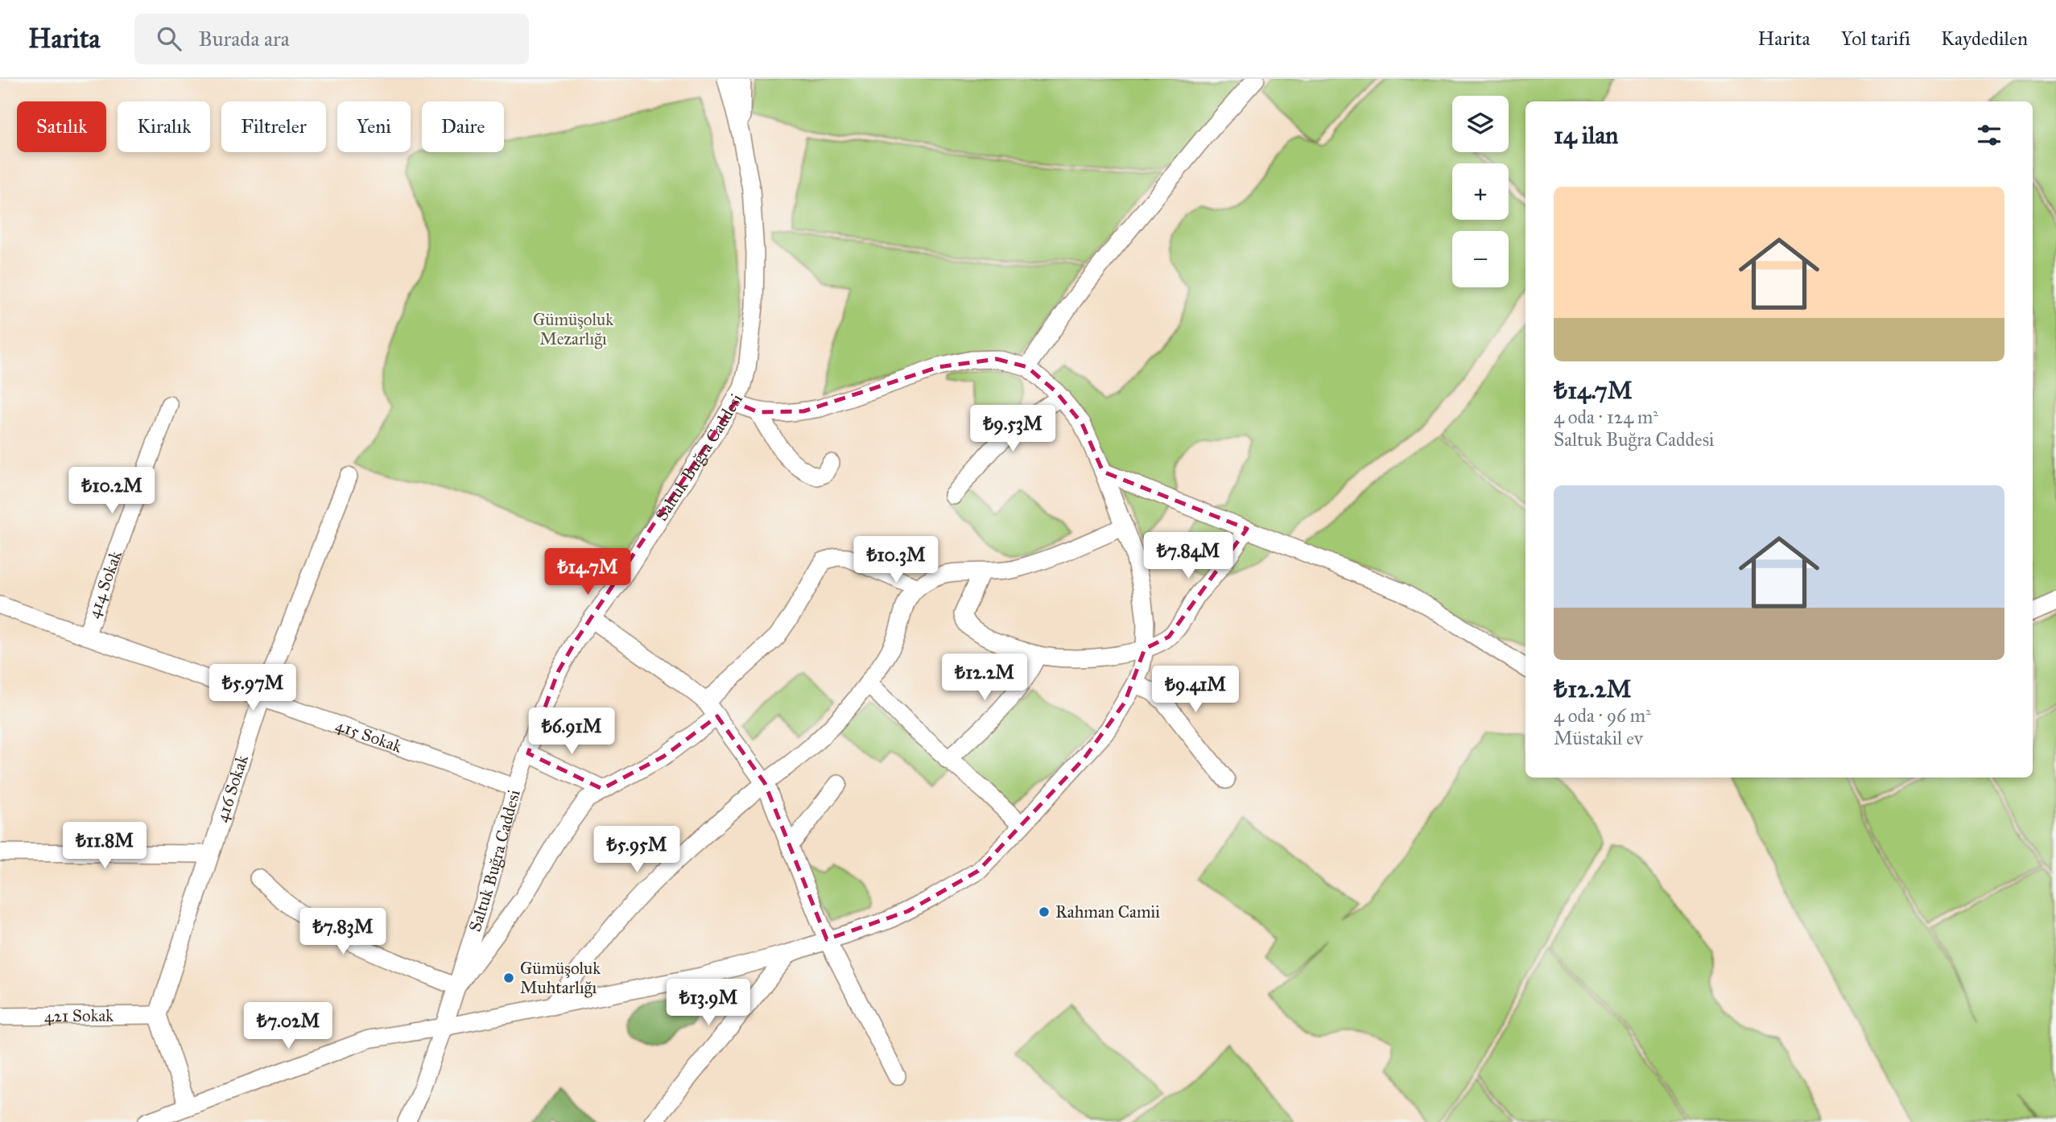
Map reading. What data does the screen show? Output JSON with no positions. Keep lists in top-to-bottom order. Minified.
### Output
{"streets":{"street":["Saltuk Buğra Caddesi","414 Sokak","415 Sokak","416 Sokak","421 Sokak"]},"crossings":[["Saltuk Buğra Caddesi","415 Sokak"],["414 Sokak","415 Sokak"],["415 Sokak","416 Sokak"],["416 Sokak","421 Sokak"]],"parks":["Gümüşoluk Mezarlığı"],"places":["Rahman Camii","Gümüşoluk Muhtarlığı"],"page":{"header":"Harita","search":"Burada ara","nav":["Harita","Yol tarifi","Kaydedilen"],"map_buttons":["+","−"],"chip":["Satılık","Kiralık","Filtreler","Yeni","Daire"],"heading":"14 ilan","list":[{"name":"₺14.7M","note":"4 oda · 124 m² · Saltuk Buğra Caddesi"},{"name":"₺12.2M","note":"4 oda · 96 m² · Müstakil ev"}],"price":["₺9.53M","₺10.2M","₺7.84M","₺10.3M","₺14.7M","₺12.2M","₺5.97M","₺9.41M","₺6.91M","₺11.8M","₺5.95M","₺7.83M","₺13.9M","₺7.02M"]}}
